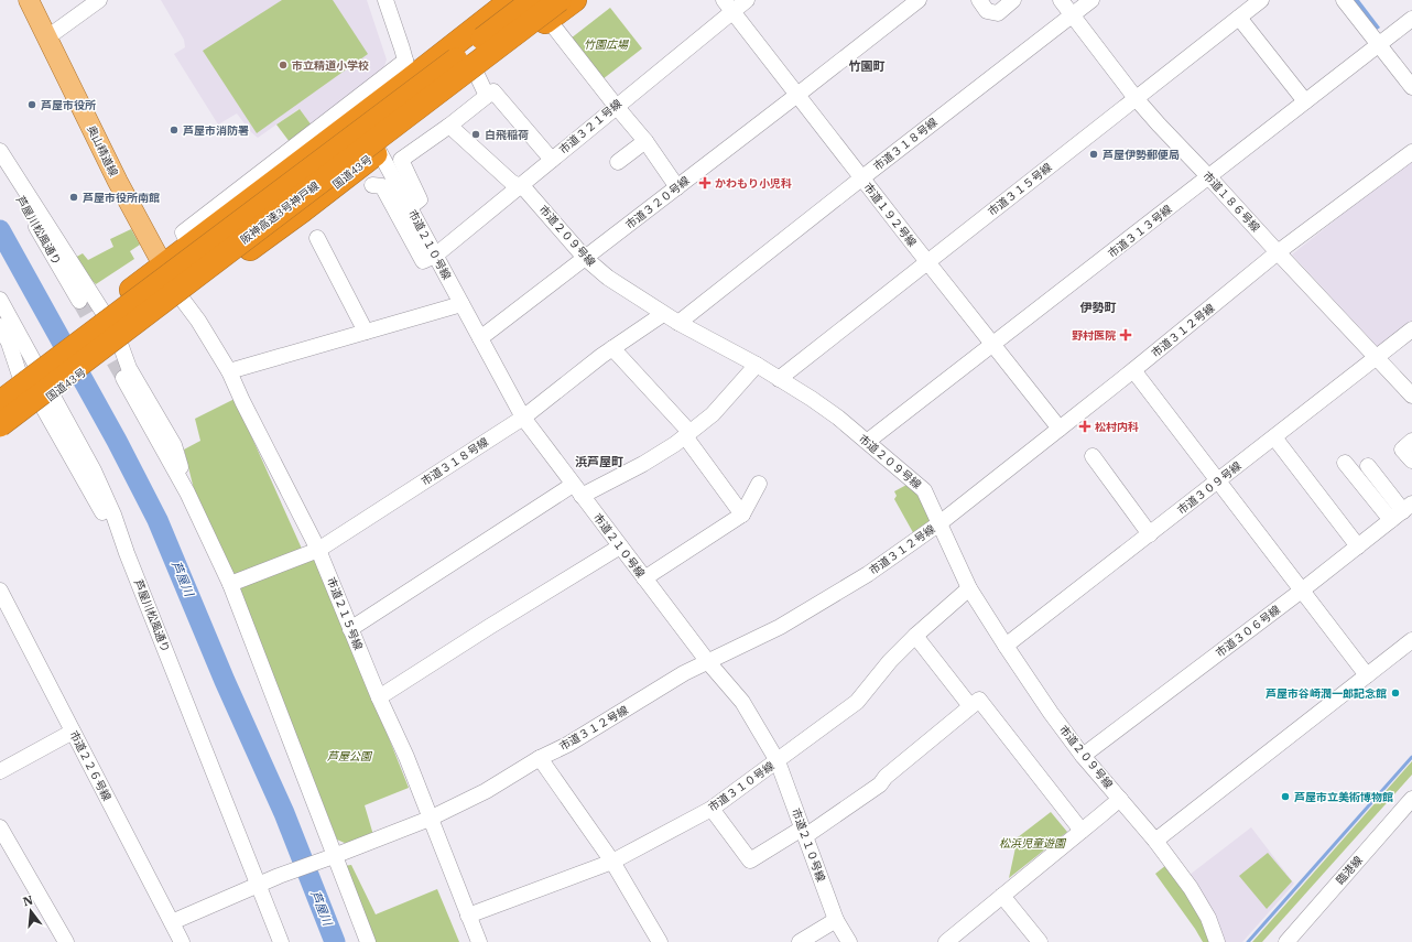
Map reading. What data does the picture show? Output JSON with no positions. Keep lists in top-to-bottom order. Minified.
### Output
{"streets":{"highway":["国道43号","阪神高速3号神戸線"],"main road":["奥山精道線"],"street":["市道３２１号線","市道３１８号線","市道３１５号線","市道１８６号線","市道３２０号線","市道１９２号線","芦屋川松風通り","市道３１３号線","市道２０９号線","市道２１０号線","市道３１２号線","市道３０９号線","市道２１５号線","市道３０６号線","市道２２６号線","市道３１０号線","臨港線"]},"crossings":[["市道３２１号線","市道１９２号線"],["市道３２１号線","市道２０９号線"],["市道３２１号線","市道２１０号線"],["市道３１８号線","市道１８６号線"],["市道３１８号線","市道１９２号線"],["市道３１８号線","市道２０９号線"],["市道３１８号線","市道２１０号線"],["市道３１８号線","市道２１５号線"],["奥山精道線","国道43号"],["奥山精道線","市道２１５号線"],["国道43号","阪神高速3号神戸線"],["国道43号","市道２１０号線"],["国道43号","市道２１５号線"],["市道３１５号線","市道１８６号線"],["市道３１５号線","市道１９２号線"],["市道３１５号線","市道２０９号線"],["市道１８６号線","市道３１３号線"],["市道１８６号線","市道３１２号線"],["市道１８６号線","市道３０９号線"],["市道３２０号線","市道１９２号線"],["市道３２０号線","市道２０９号線"],["市道３２０号線","市道２１０号線"],["市道１９２号線","市道３１３号線"],["市道１９２号線","市道３１２号線"],["芦屋川松風通り","市道３１２号線"],["市道３１３号線","市道２０９号線"],["市道２０９号線","市道３１２号線"],["市道２０９号線","市道３０９号線"],["市道２０９号線","市道３０６号線"],["市道２０９号線","市道３１０号線"],["市道２１０号線","市道３１２号線"],["市道２１０号線","市道３１０号線"],["市道３１２号線","市道２１５号線"],["市道２１５号線","市道３１０号線"]],"districts":["竹園町","伊勢町","浜芦屋町"],"water":["芦屋川"],"parks":["竹園広場","芦屋公園","松浜児童遊園"],"places":{"other":["市立精道小学校","芦屋市役所","芦屋市消防署","白飛稲荷","芦屋伊勢郵便局","芦屋市役所南館","芦屋市谷崎潤一郎記念館","芦屋市立美術博物館"],"health":["かわもり小児科","野村医院","松村内科"]},"north":"top"}
